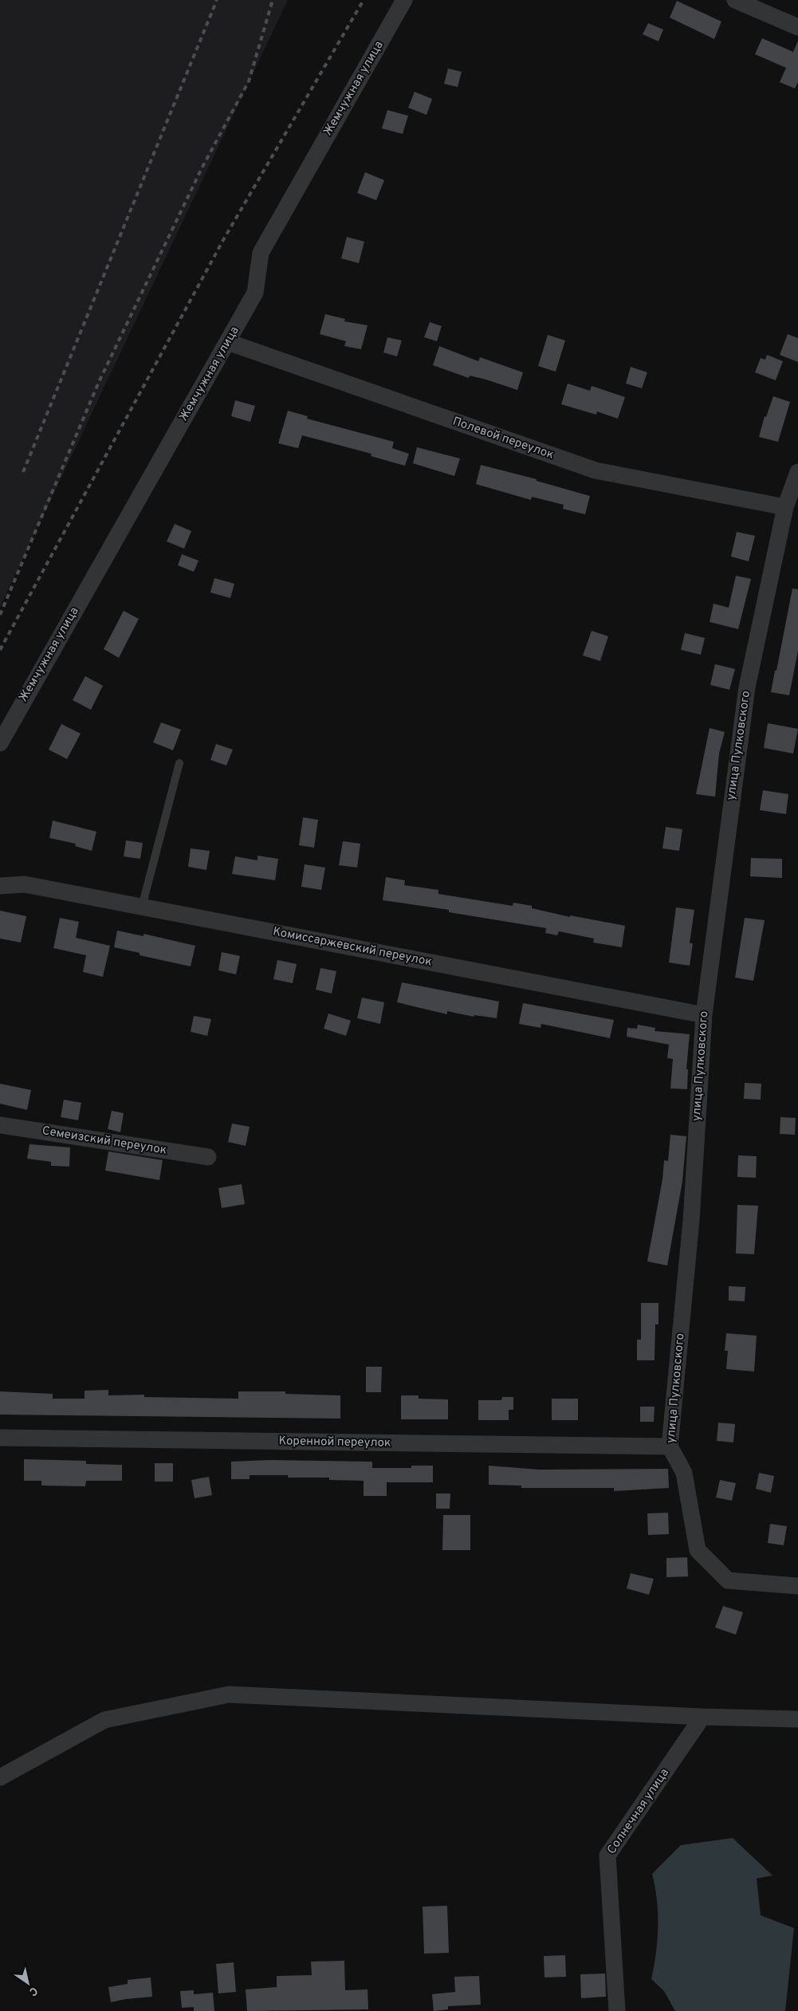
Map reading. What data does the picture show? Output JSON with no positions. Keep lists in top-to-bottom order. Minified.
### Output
{"streets":{"street":["Жемчужная улица","Полевой переулок","улица Пулковского","Комиссаржевский переулок","Семеизский переулок","Коренной переулок","Солнечная улица"]},"crossings":[["Жемчужная улица","Полевой переулок"],["Полевой переулок","улица Пулковского"],["улица Пулковского","Комиссаржевский переулок"],["улица Пулковского","Коренной переулок"]],"north":"bottom right"}
